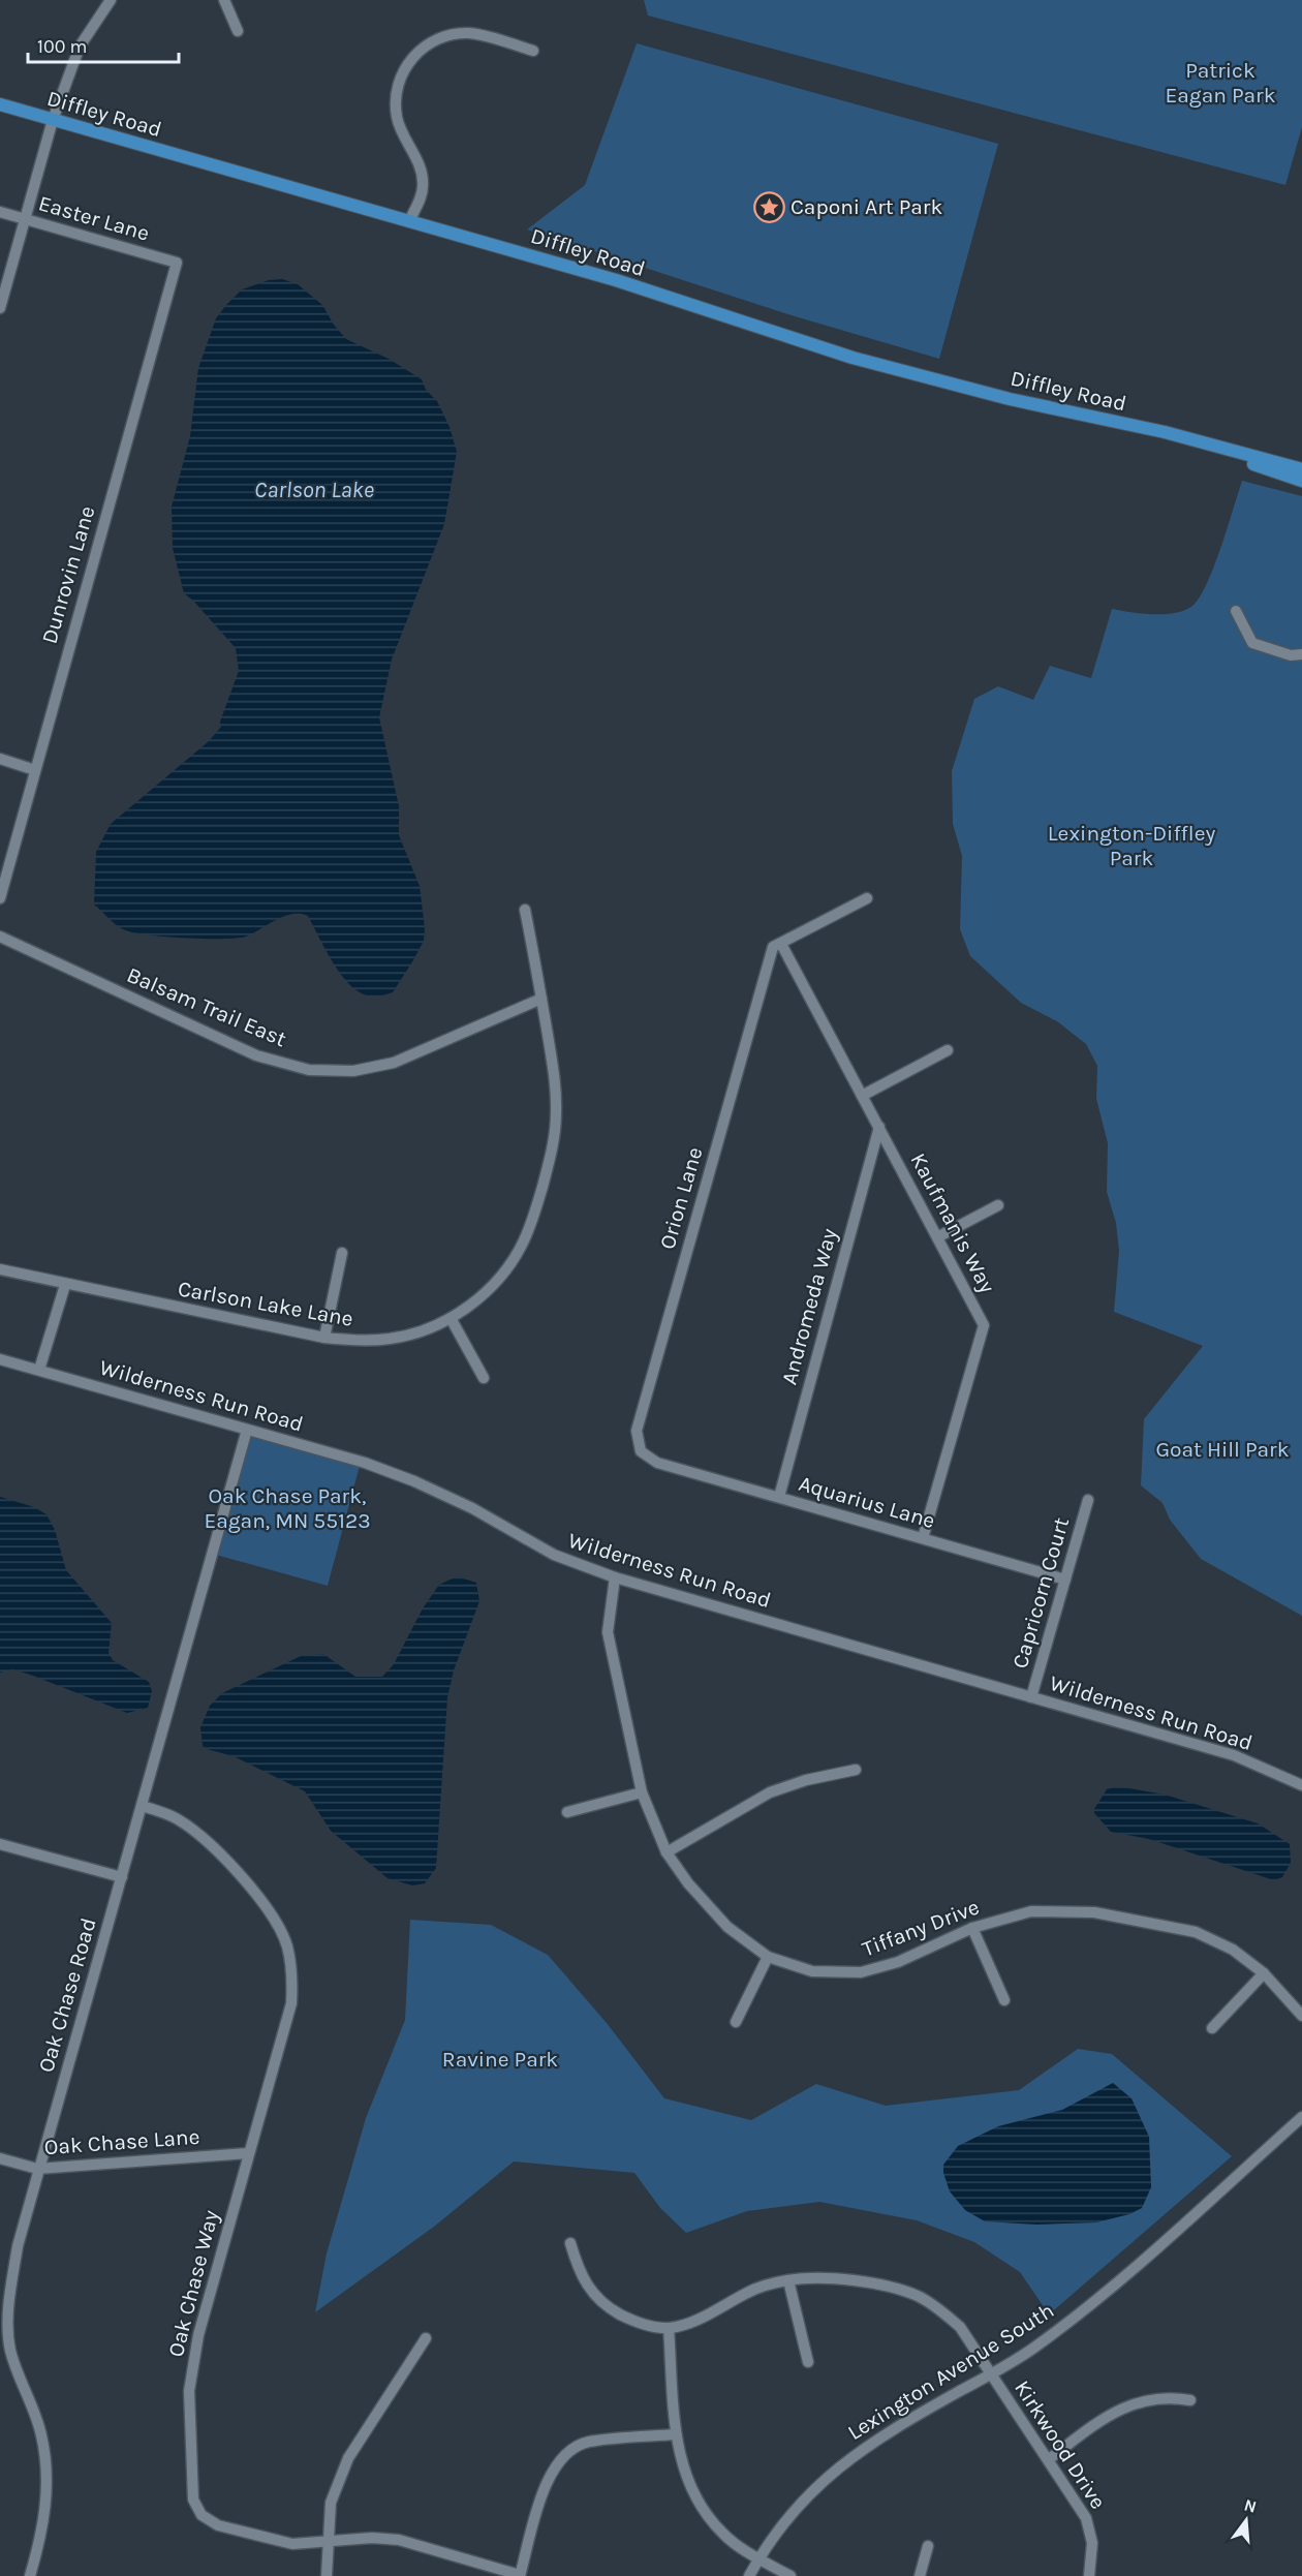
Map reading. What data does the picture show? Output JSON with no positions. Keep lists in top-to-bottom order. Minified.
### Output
{"streets":{"main road":["Diffley Road"],"street":["Easter Lane","Dunrovin Lane","Balsam Trail East","Orion Lane","Kaufmanis Way","Carlson Lake Lane","Andromeda Way","Wilderness Run Road","Aquarius Lane","Capricorn Court","Tiffany Drive","Oak Chase Road","Oak Chase Lane","Oak Chase Way","Lexington Avenue South","Kirkwood Drive"]},"crossings":[["Easter Lane","Dunrovin Lane"],["Balsam Trail East","Carlson Lake Lane"],["Orion Lane","Kaufmanis Way"],["Orion Lane","Aquarius Lane"],["Kaufmanis Way","Andromeda Way"],["Kaufmanis Way","Aquarius Lane"],["Andromeda Way","Aquarius Lane"],["Wilderness Run Road","Capricorn Court"],["Wilderness Run Road","Tiffany Drive"],["Wilderness Run Road","Oak Chase Road"],["Aquarius Lane","Capricorn Court"],["Oak Chase Road","Oak Chase Lane"],["Oak Chase Road","Oak Chase Way"],["Oak Chase Lane","Oak Chase Way"],["Lexington Avenue South","Kirkwood Drive"]],"water":["Carlson Lake"],"parks":["Patrick Eagan Park","Lexington-Diffley Park","Goat Hill Park","Oak Chase Park, Eagan, MN 55123","Ravine Park"],"places":{"place":["Caponi Art Park"]},"scale_bar":"100 m","north":"top"}
